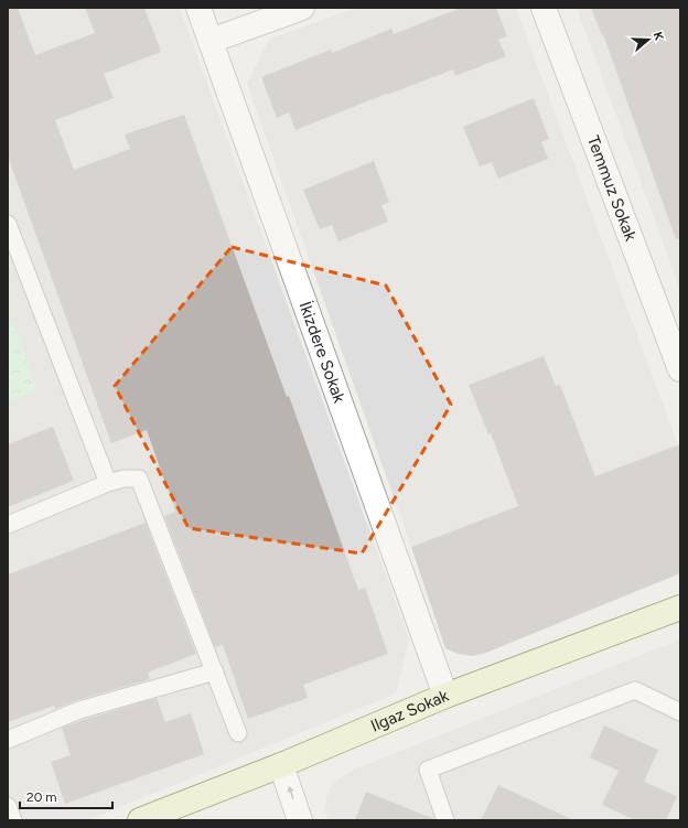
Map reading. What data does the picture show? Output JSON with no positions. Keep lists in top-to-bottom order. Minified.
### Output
{"streets":{"street":["Temmuz Sokak","İkizdere Sokak","Ilgaz Sokak"]},"crossings":[["İkizdere Sokak","Ilgaz Sokak"]],"scale_bar":"20 m","north":"right"}
